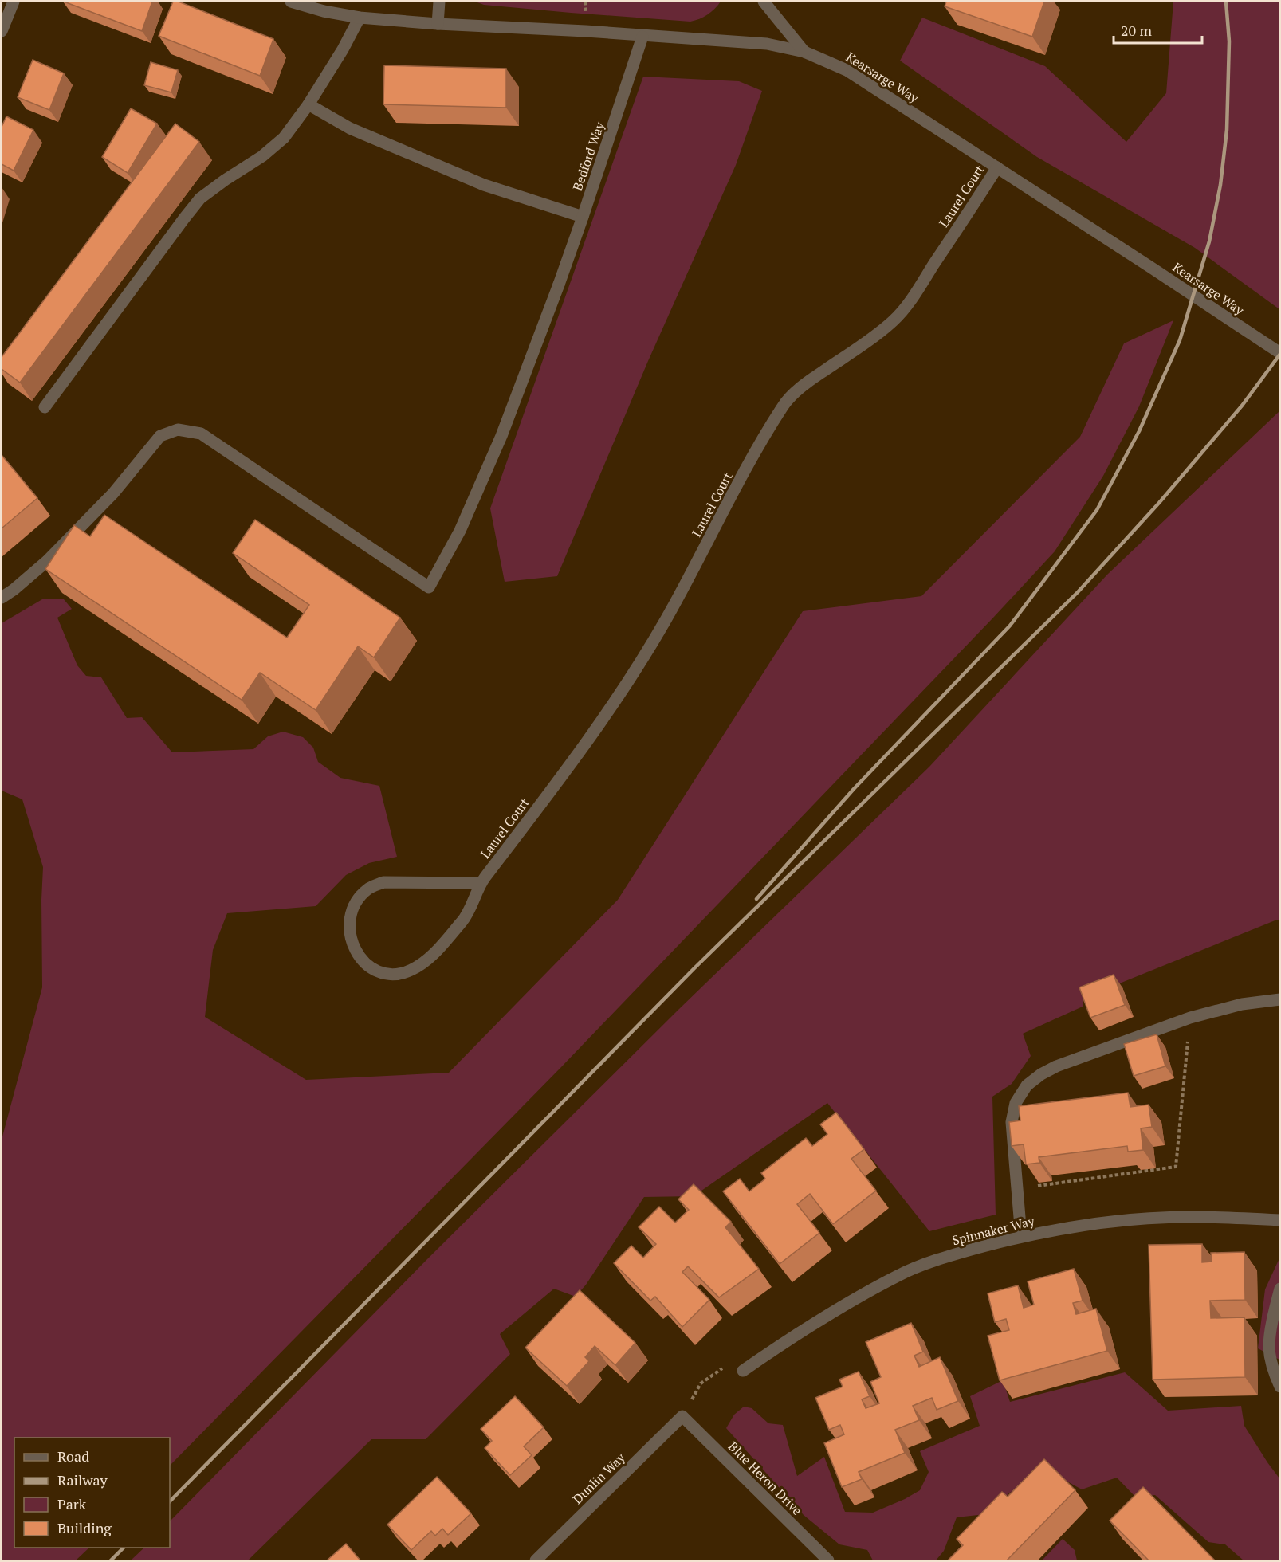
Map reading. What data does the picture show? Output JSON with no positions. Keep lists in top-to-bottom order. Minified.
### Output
{"streets":{"street":["Kearsarge Way","Bedford Way","Laurel Court","Spinnaker Way","Dunlin Way","Blue Heron Drive"]},"crossings":[["Kearsarge Way","Bedford Way"],["Kearsarge Way","Laurel Court"],["Dunlin Way","Blue Heron Drive"]],"legend":["Road","Railway","Park","Building"],"scale_bar":"20 m"}
